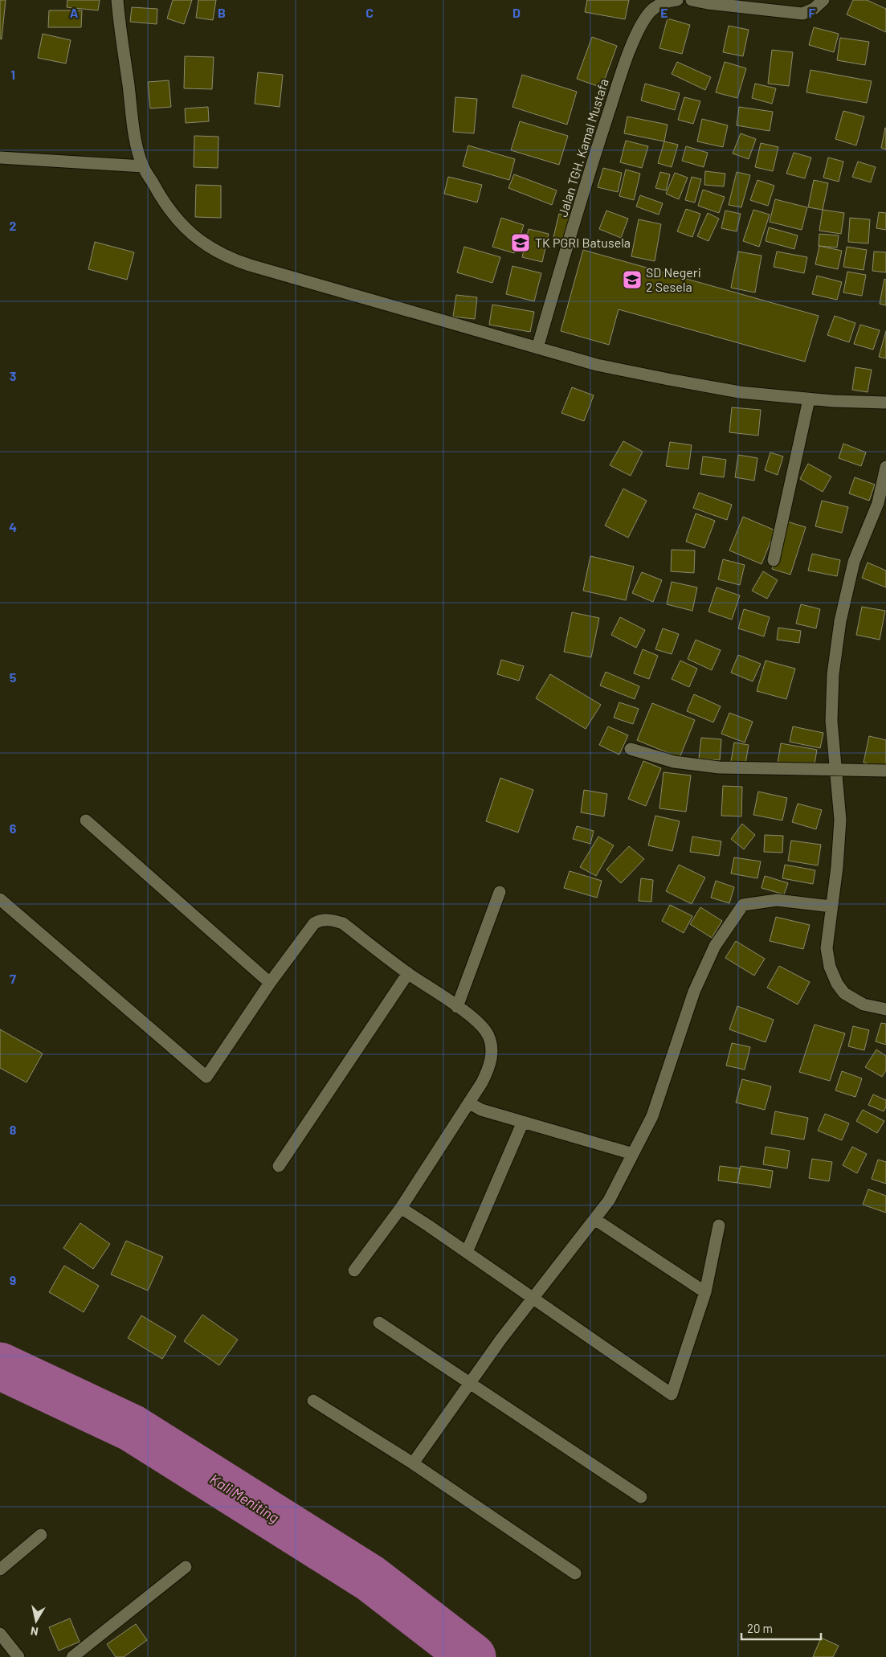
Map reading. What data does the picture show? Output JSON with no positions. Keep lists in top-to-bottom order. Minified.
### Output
{"streets":{"street":["Jalan TGH. Kamal Mustafa"]},"water":["Kali Meniting"],"places":{"school or university":["TK PGRI Batusela","SD Negeri 2 Sesela"]},"scale_bar":"20 m","north":"bottom","grid":{"columns":["A","B","C","D","E","F"],"rows":["1","2","3","4","5","6","7","8","9"]}}
